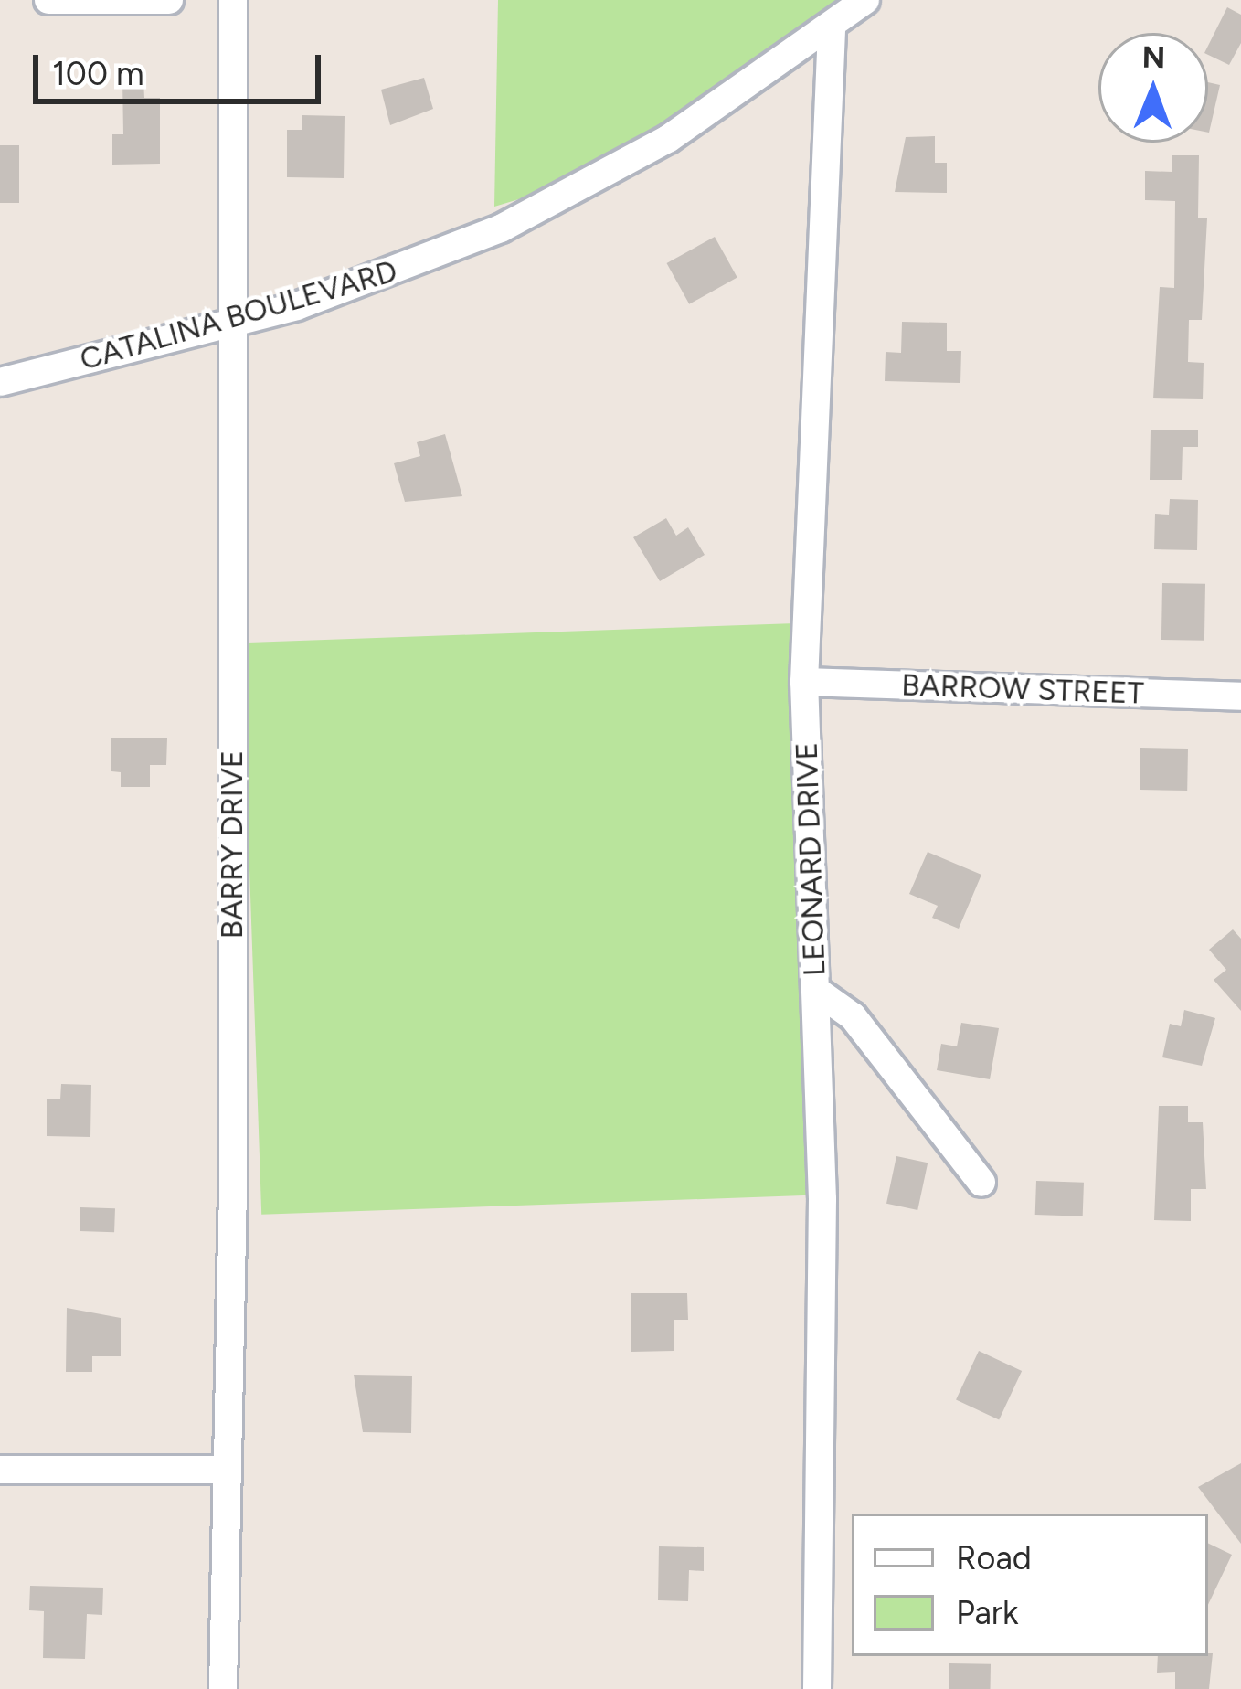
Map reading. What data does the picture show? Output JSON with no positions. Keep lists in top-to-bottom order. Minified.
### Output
{"streets":{"street":["CATALINA BOULEVARD","BARROW STREET","BARRY DRIVE","LEONARD DRIVE"]},"crossings":[["CATALINA BOULEVARD","BARRY DRIVE"],["CATALINA BOULEVARD","LEONARD DRIVE"],["BARROW STREET","LEONARD DRIVE"]],"legend":["Road","Park"],"scale_bar":"100 m","north":"top"}
